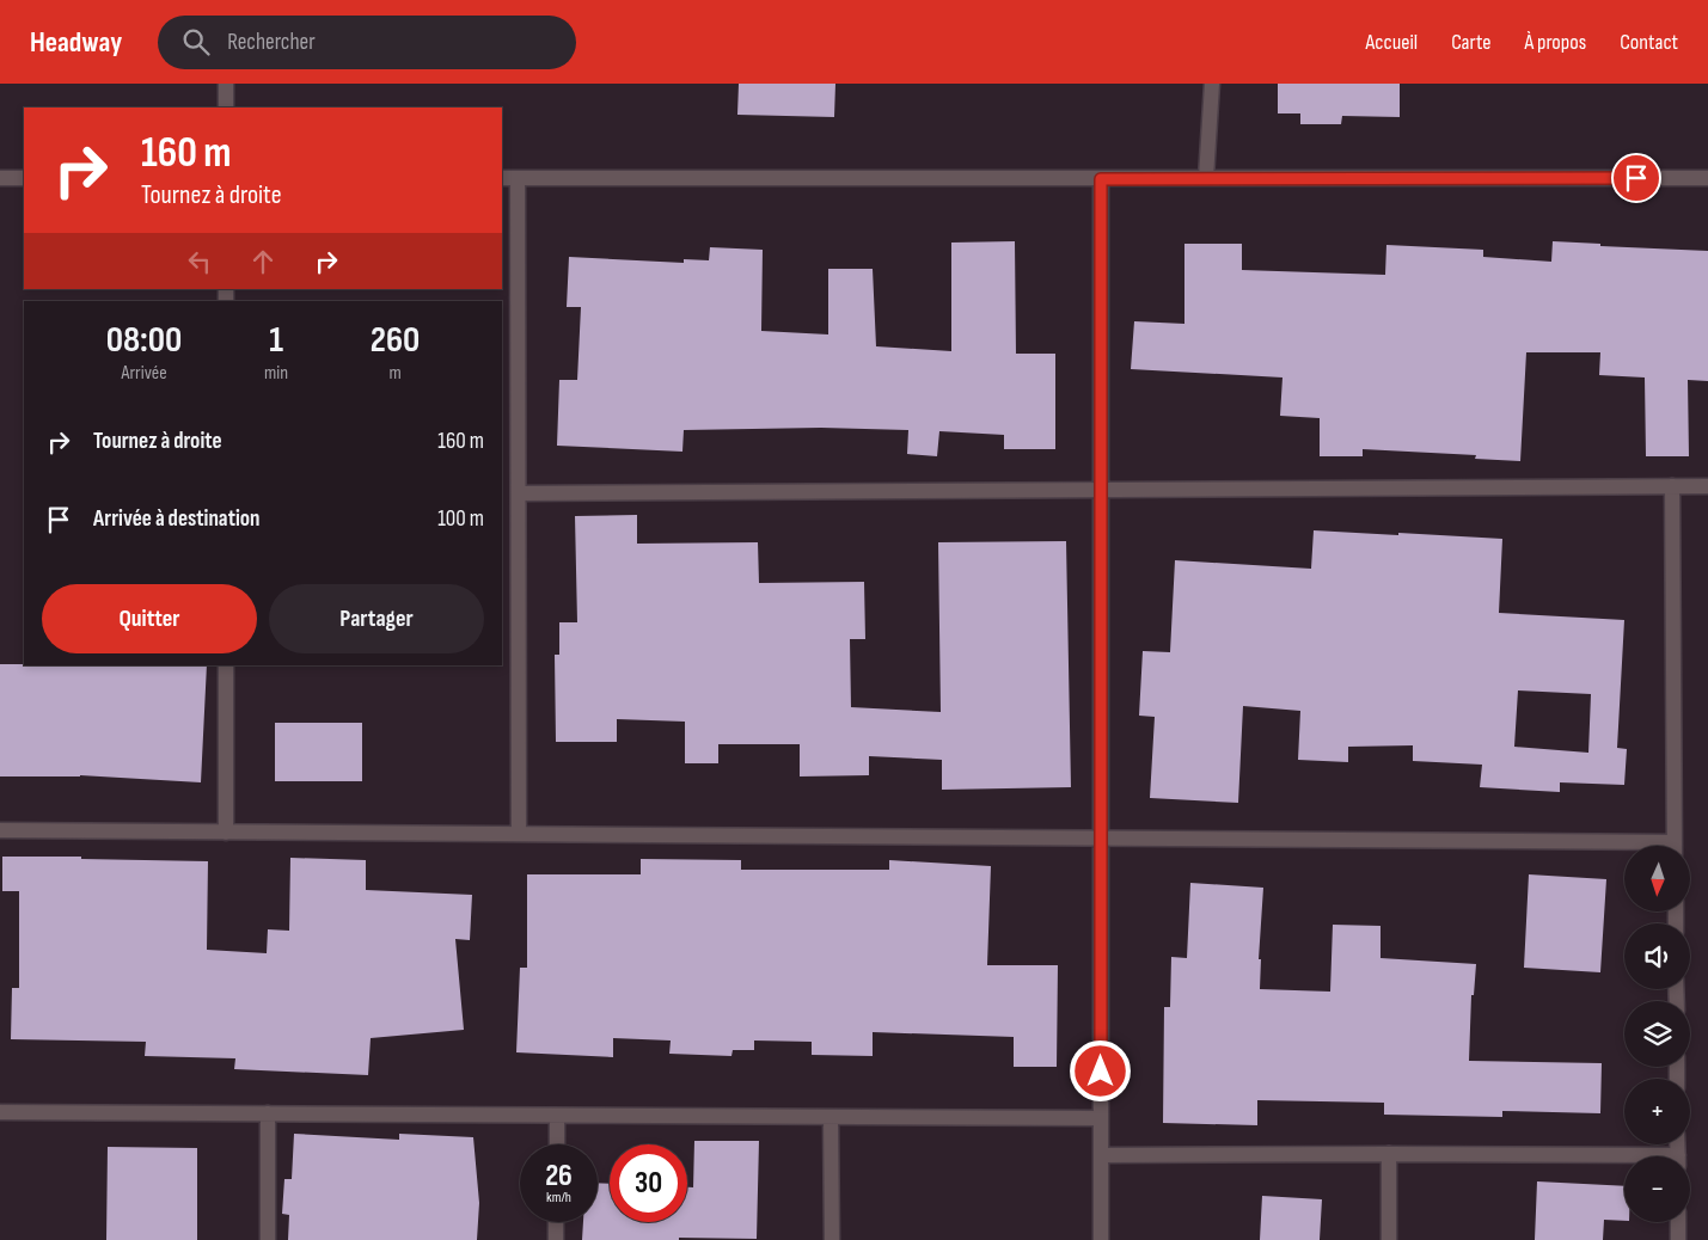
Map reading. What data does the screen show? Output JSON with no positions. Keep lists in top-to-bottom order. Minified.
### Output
{"north":"bottom","page":{"header":"Headway","search":"Rechercher","nav":["Accueil","Carte","À propos","Contact"],"turn":["160 m","Tournez à droite"],"eta":["08:00","Arrivée","1","min","260","m"],"list":[{"name":"Tournez à droite","value":"160 m"},{"name":"Arrivée à destination","value":"100 m"}],"buttons":["Quitter","Partager"],"map_buttons":["+","−"],"speed":"26 km/h","limit":"30"}}
